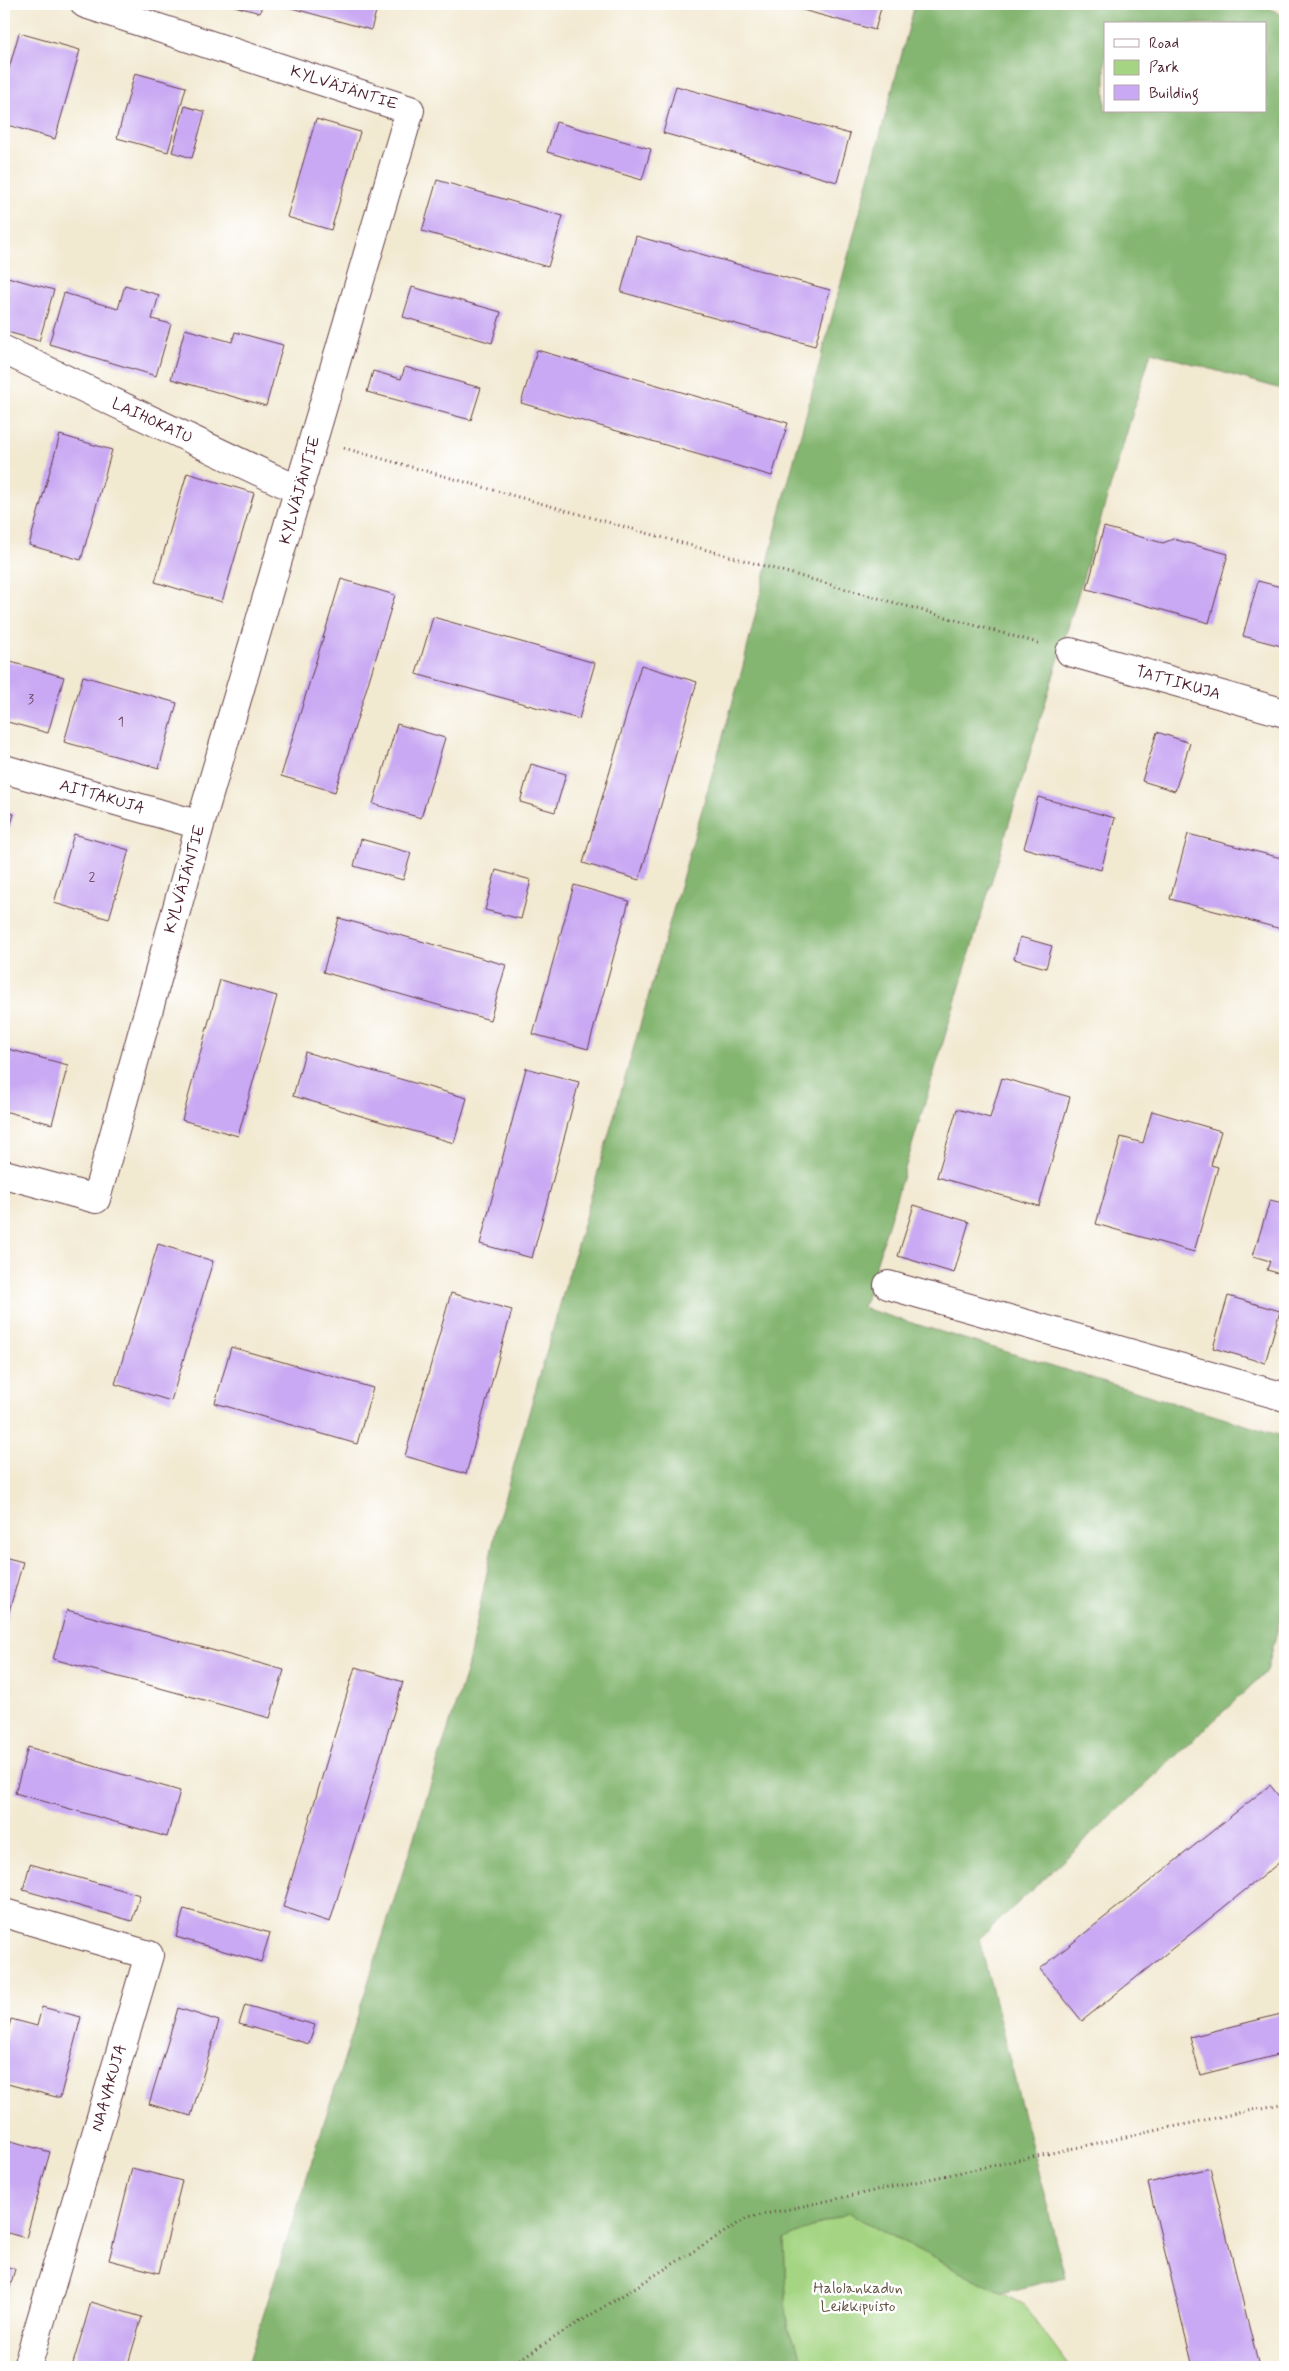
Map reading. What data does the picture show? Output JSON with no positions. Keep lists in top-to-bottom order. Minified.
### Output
{"streets":{"street":["KYLVÄJÄNTIE","LAIHOKATU","TATTIKUJA","AITTAKUJA","NAAVAKUJA"]},"crossings":[["KYLVÄJÄNTIE","LAIHOKATU"],["KYLVÄJÄNTIE","AITTAKUJA"]],"parks":["Halolankadun Leikkipuisto"],"house_numbers":["3","1","2"],"legend":["Road","Park","Building"]}
